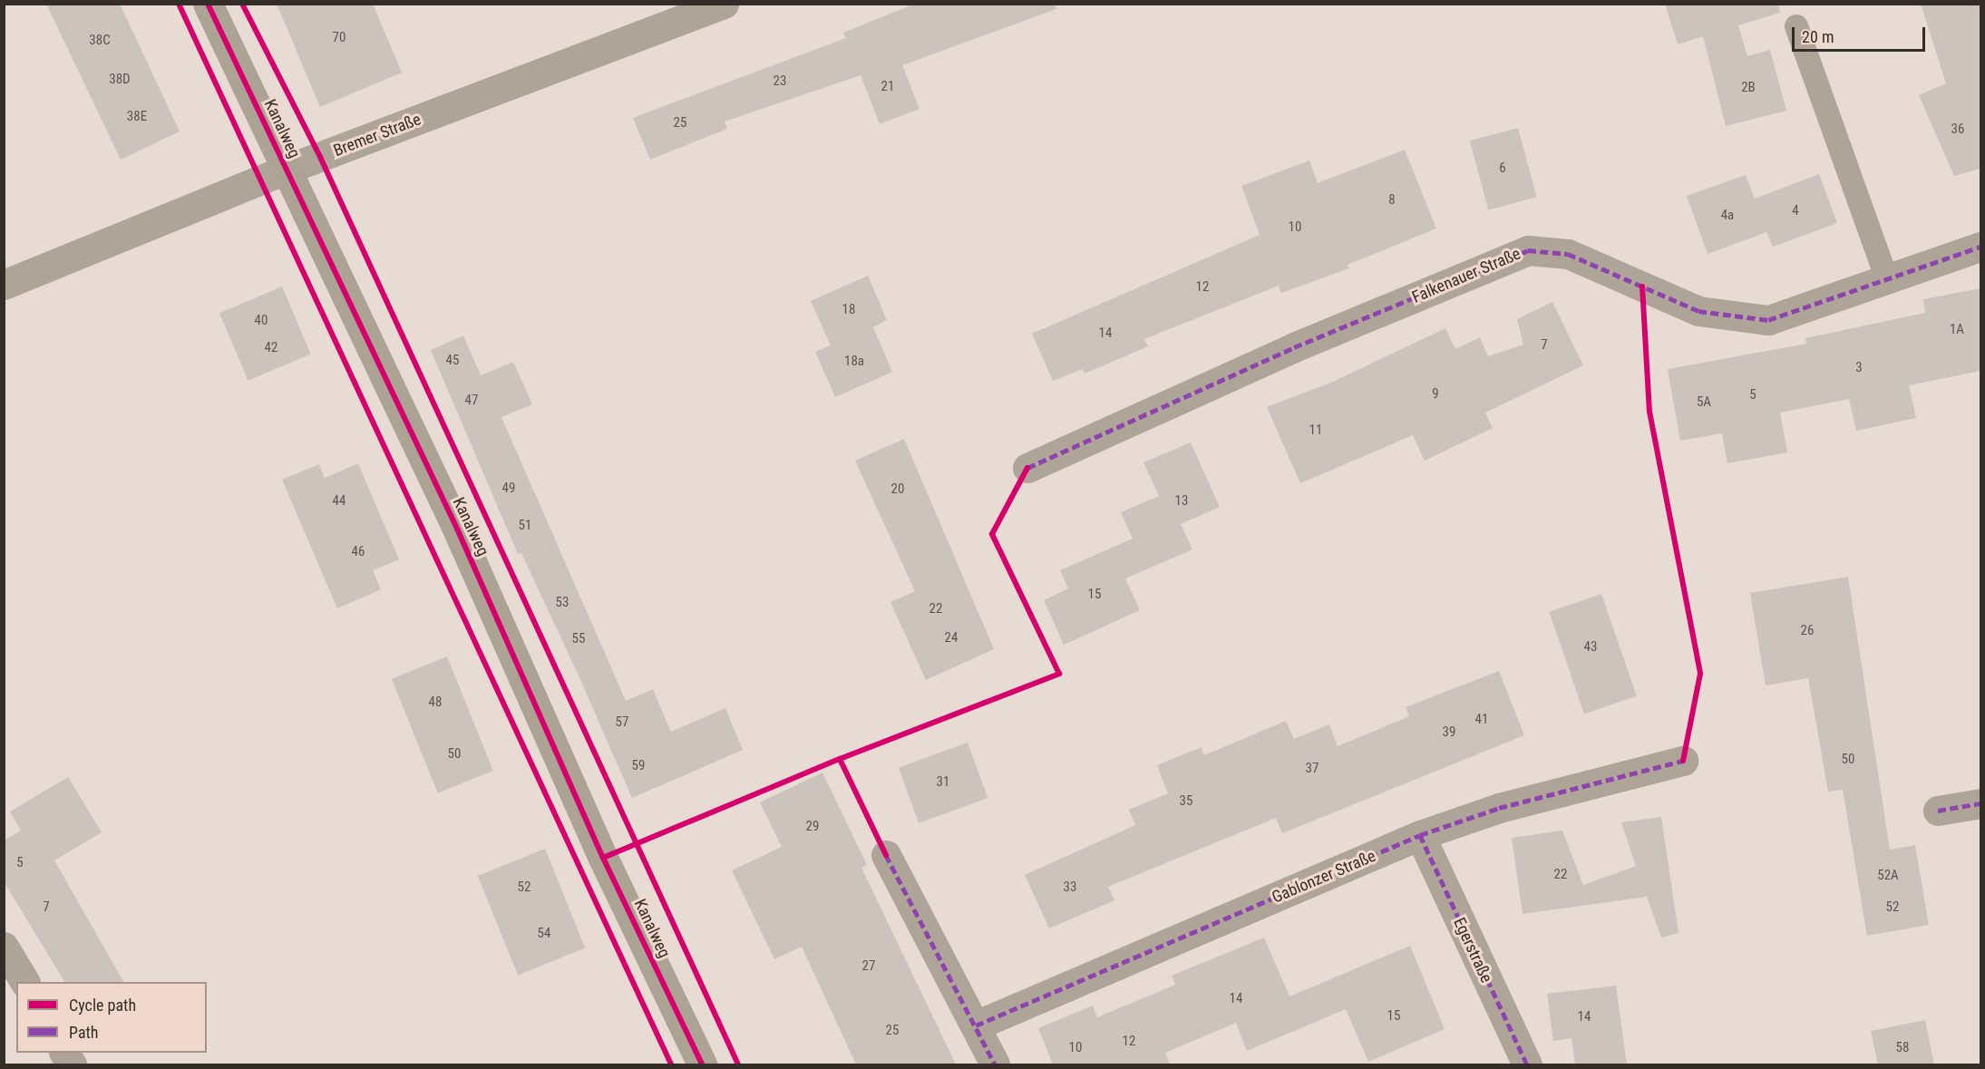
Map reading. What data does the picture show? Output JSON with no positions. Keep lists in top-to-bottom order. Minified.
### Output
{"streets":{"street":["Kanalweg","Bremer Straße","Falkenauer Straße","Gablonzer Straße","Egerstraße"]},"crossings":[["Kanalweg","Bremer Straße"],["Gablonzer Straße","Egerstraße"]],"house_numbers":["70","38C","38D","23","21","2B","38E","25","36","6","8","4","4a","10","12","18","40","1A","14","7","42","45","18a","3","9","5","47","5A","11","49","20","44","13","51","46","15","53","22","26","24","55","43","48","41","57","39","50","50","59","37","31","35","29","5","22","52A","52","33","7","52","54","27","14","15","14","25","12","10","58"],"legend":["Cycle path","Path"],"scale_bar":"20 m"}
